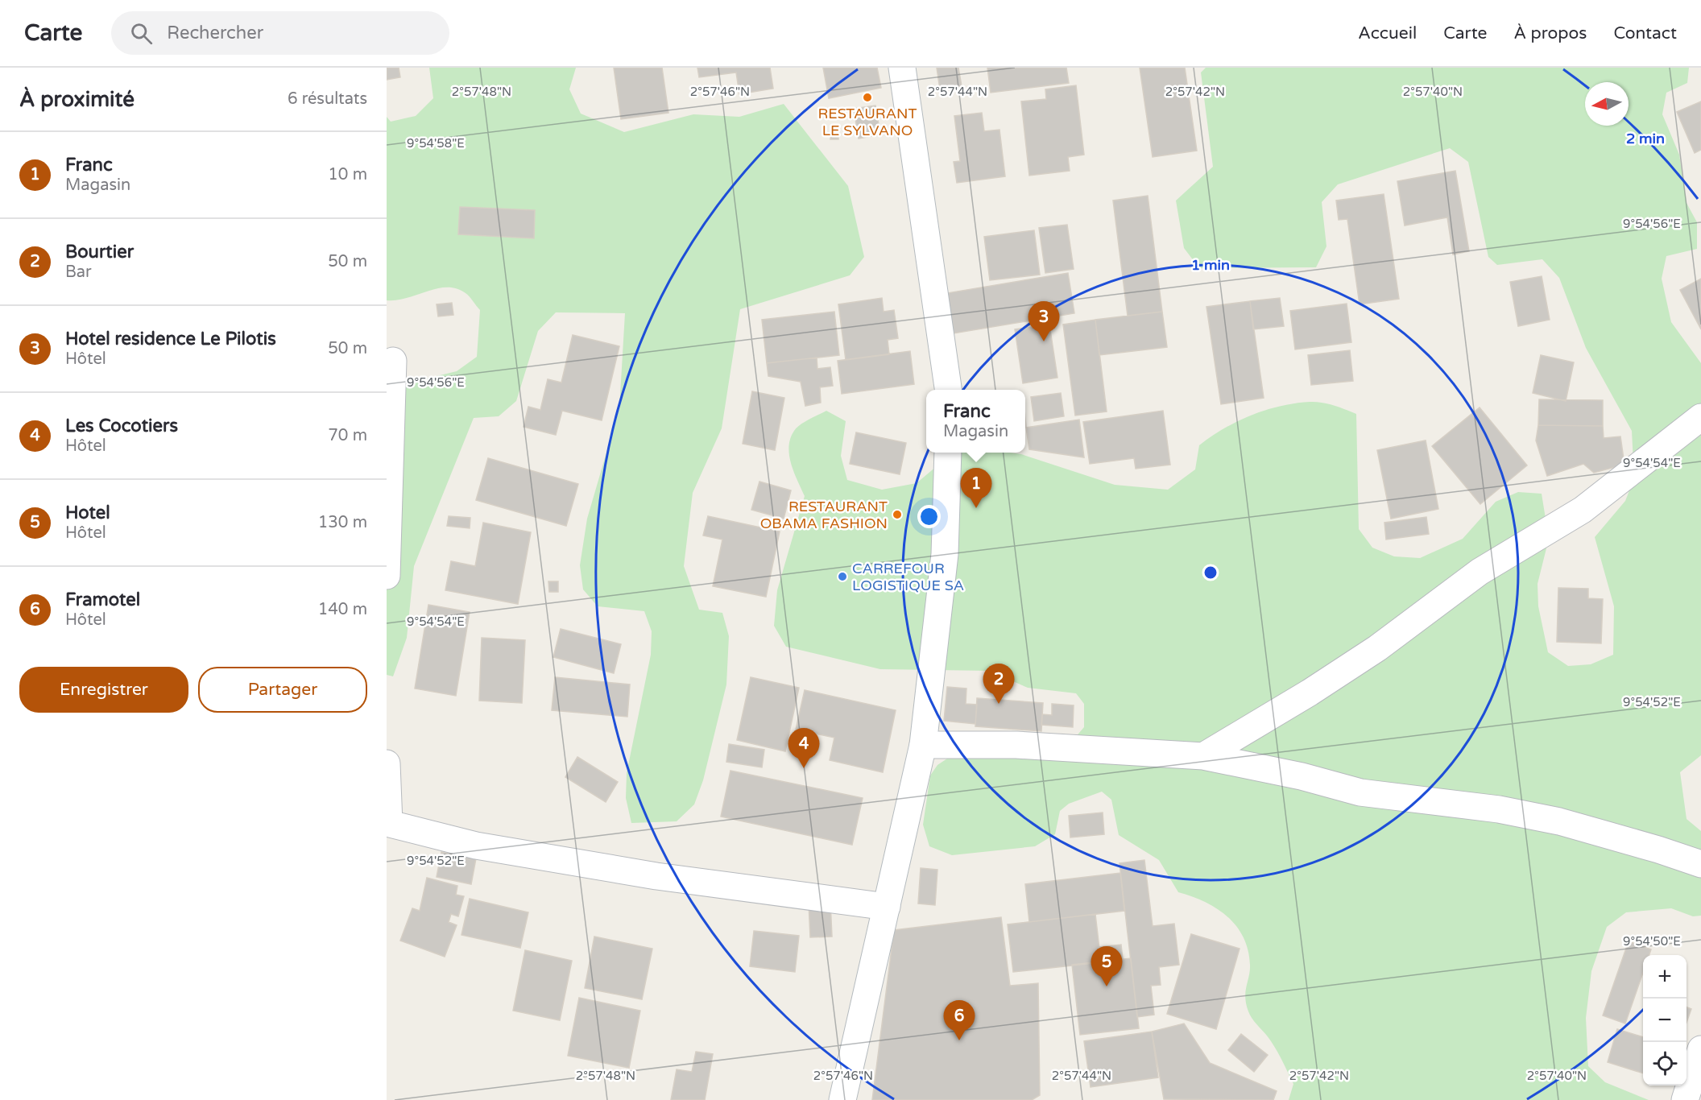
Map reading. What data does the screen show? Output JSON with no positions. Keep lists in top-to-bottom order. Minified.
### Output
{"places":["RESTAURANT LE SYLVANO","RESTAURANT OBAMA FASHION","CARREFOUR LOGISTIQUE SA"],"north":"left","page":{"header":"Carte","search":"Rechercher","nav":["Accueil","Carte","À propos","Contact"],"heading":["À proximité","6 résultats"],"list":[{"mark":"1","name":"Franc","note":"Magasin","value":"10 m"},{"mark":"2","name":"Bourtier","note":"Bar","value":"50 m"},{"mark":"3","name":"Hotel residence Le Pilotis","note":"Hôtel","value":"50 m"},{"mark":"4","name":"Les Cocotiers","note":"Hôtel","value":"70 m"},{"mark":"5","name":"Hotel","note":"Hôtel","value":"130 m"},{"mark":"6","name":"Framotel","note":"Hôtel","value":"140 m"}],"pins":["3","1","2","4","5","6"],"popup":["Franc","Magasin"],"buttons":["Enregistrer","Partager"],"map_buttons":["+","−"]},"coordinates":["2°57'48\"N","2°57'46\"N","2°57'44\"N","2°57'42\"N","2°57'40\"N","9°54'58\"E","9°54'56\"E","9°54'54\"E","9°54'52\"E","9°54'50\"E"],"rings":["2 min","1 min"]}
